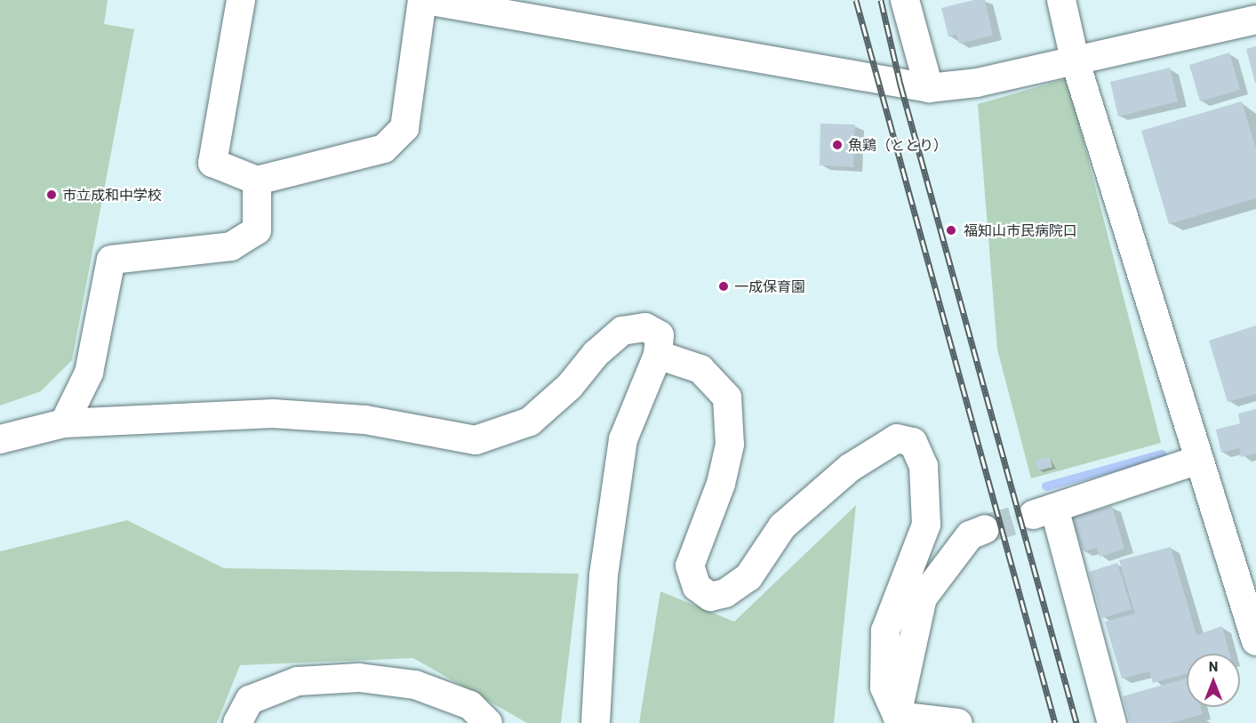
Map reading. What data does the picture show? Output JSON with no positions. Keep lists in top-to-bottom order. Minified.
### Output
{"places":["魚鶏（ととり）","市立成和中学校","福知山市民病院口","一成保育園"],"north":"top"}
